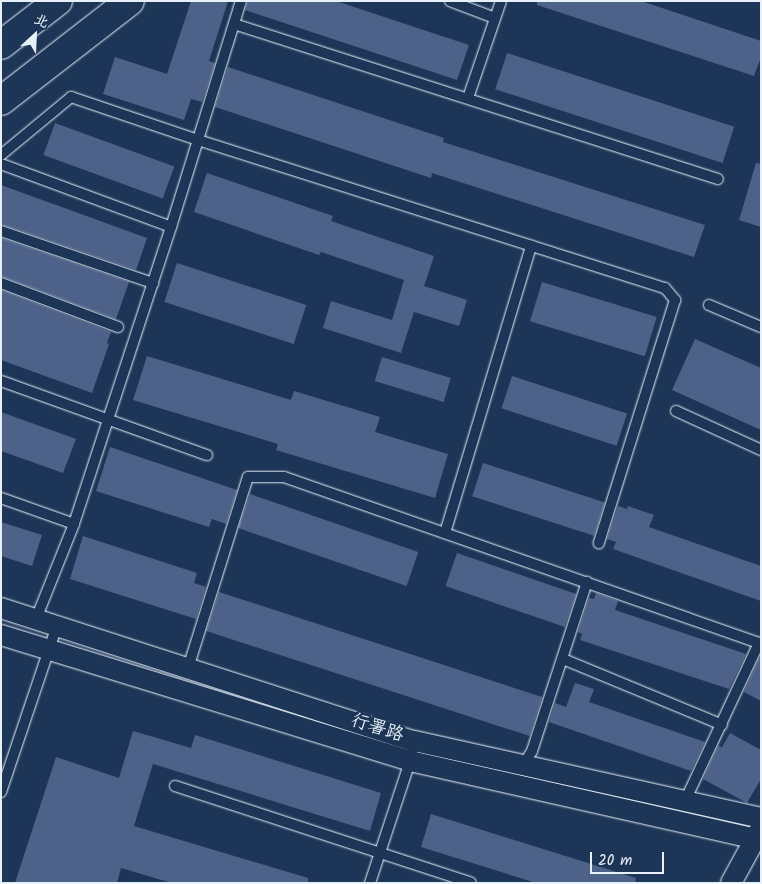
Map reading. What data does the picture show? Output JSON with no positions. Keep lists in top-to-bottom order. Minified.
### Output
{"streets":{"street":["行署路"]},"scale_bar":"20 m","north":"top right"}
